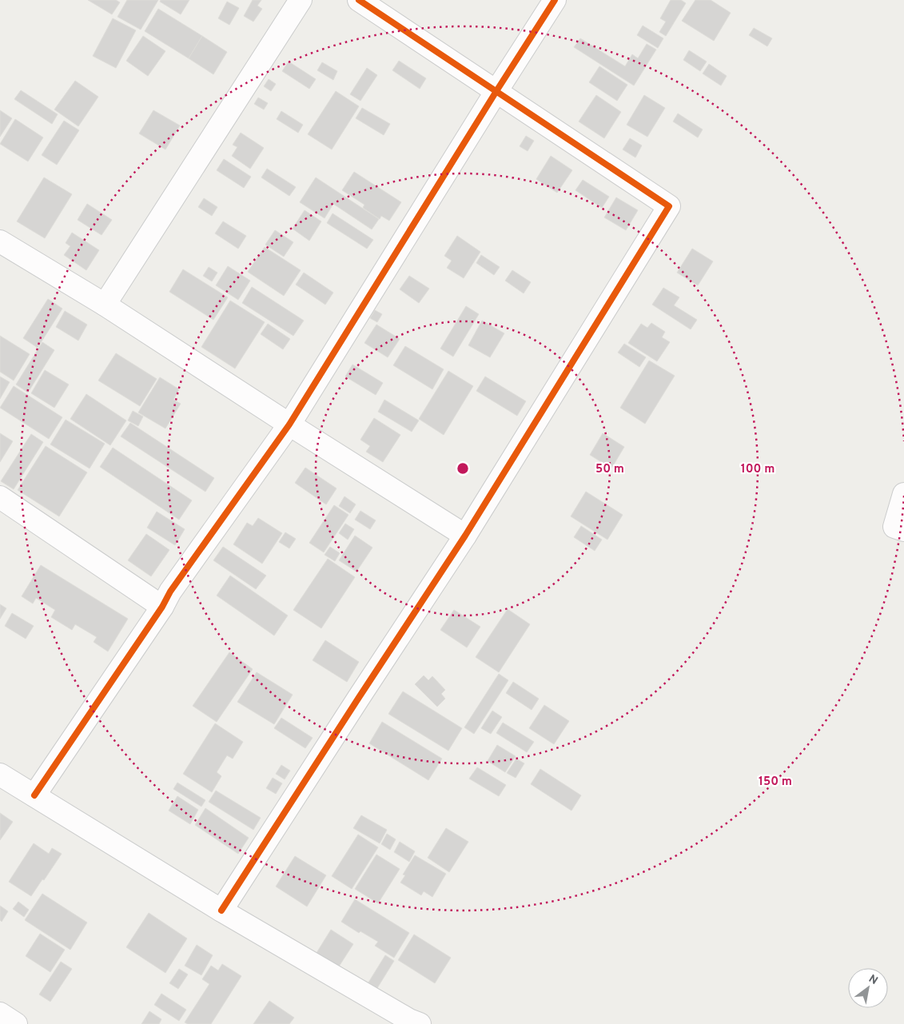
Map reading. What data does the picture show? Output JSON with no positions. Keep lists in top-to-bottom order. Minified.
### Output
{"north":"top right","rings":["50 m","100 m","150 m"]}
